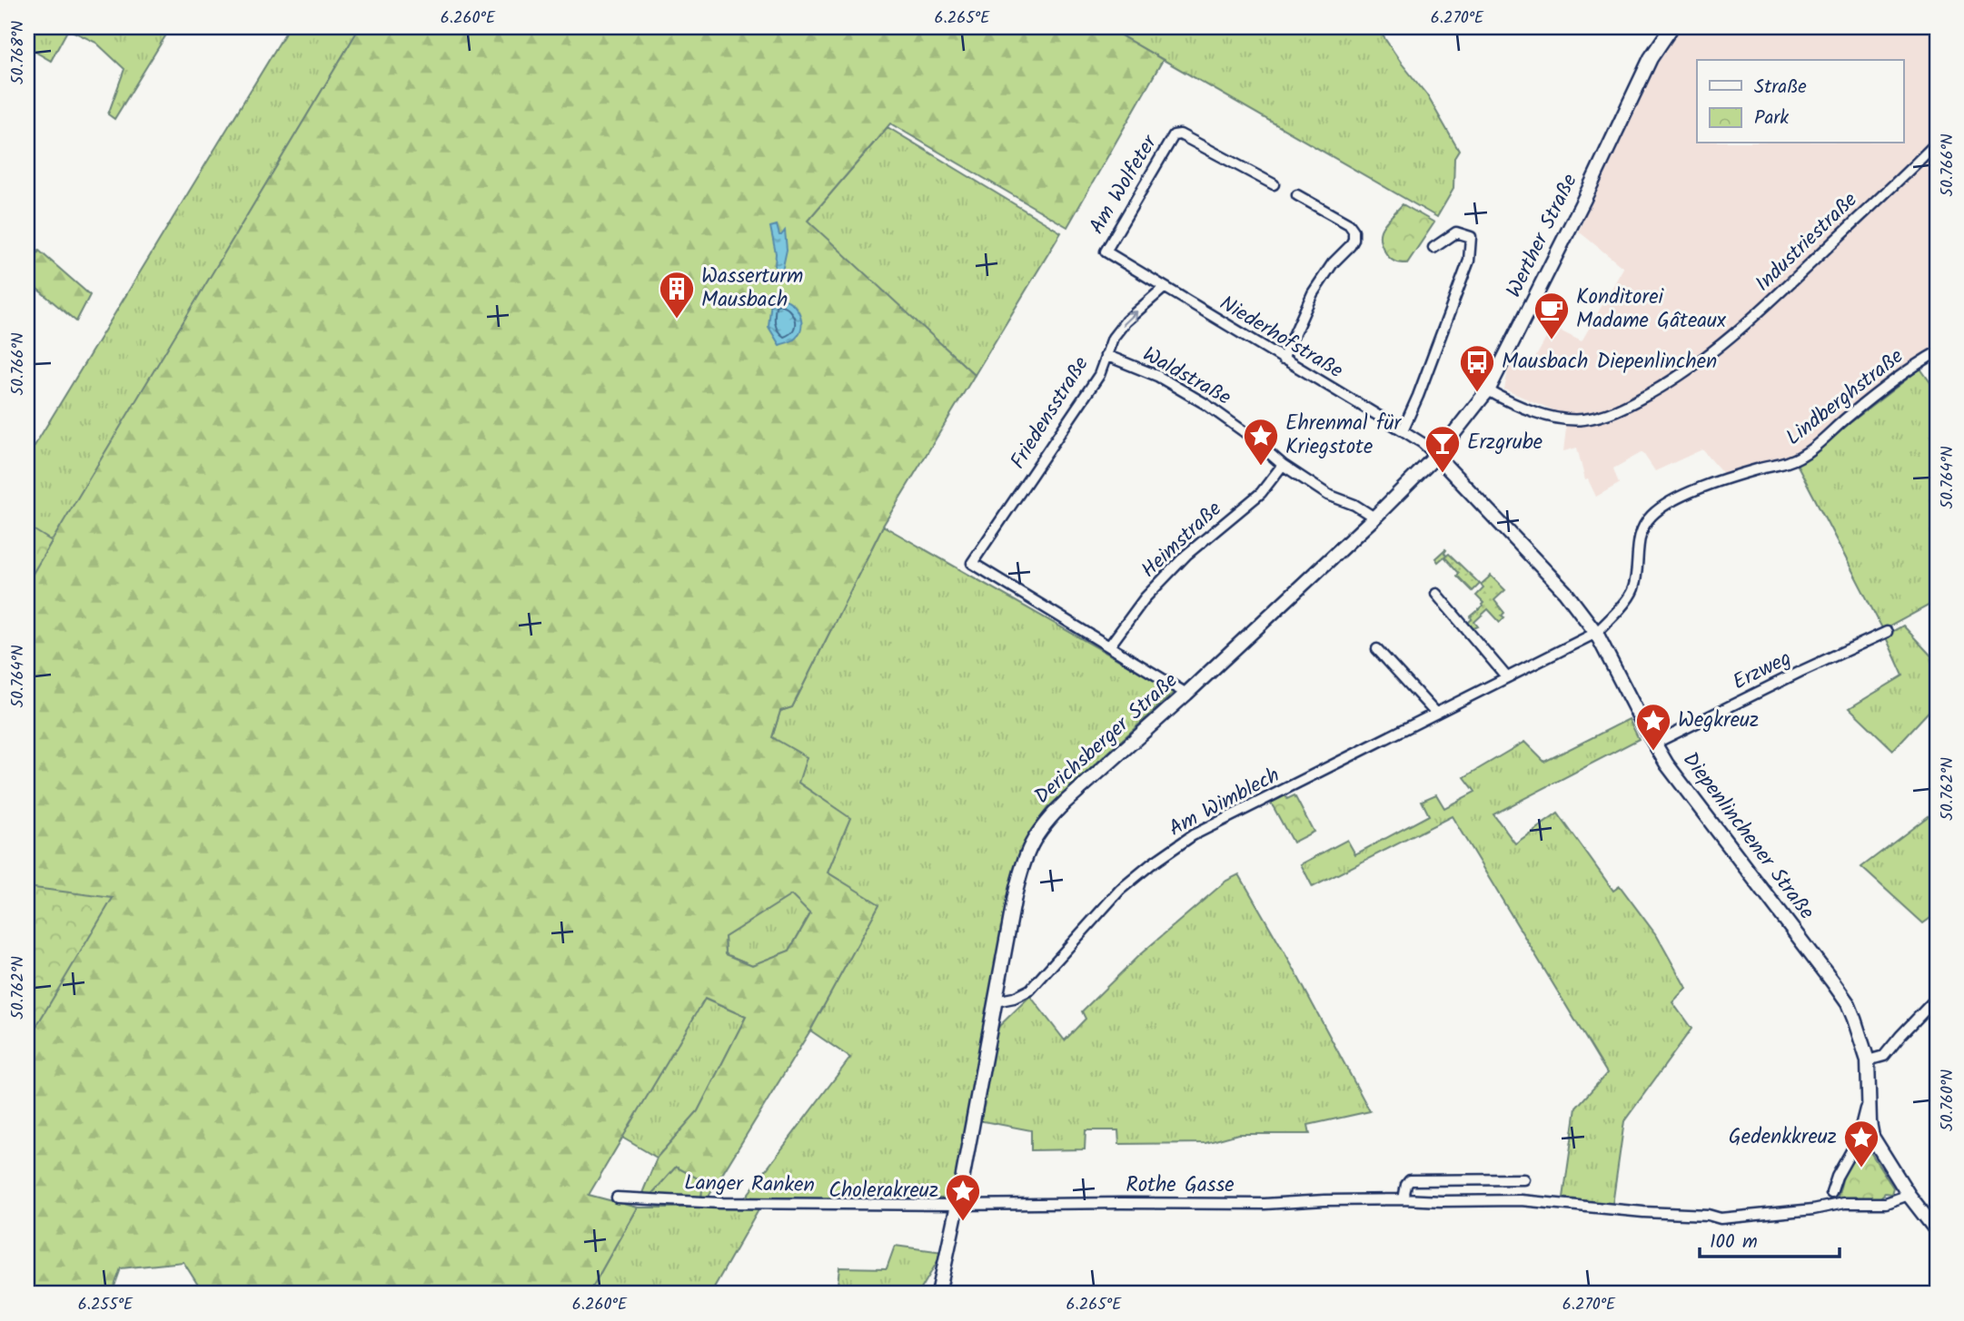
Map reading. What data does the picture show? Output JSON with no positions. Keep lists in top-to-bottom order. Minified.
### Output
{"streets":{"street":["Am Wolfeter","Werther Straße","Industriestraße","Niederhofstraße","Waldstraße","Lindberghstraße","Friedensstraße","Heimstraße","Erzweg","Derichsberger Straße","Am Wimblech","Diepenlinchener Straße","Langer Ranken","Rothe Gasse"]},"crossings":[["Am Wolfeter","Niederhofstraße"],["Werther Straße","Industriestraße"],["Werther Straße","Niederhofstraße"],["Werther Straße","Derichsberger Straße"],["Werther Straße","Diepenlinchener Straße"],["Niederhofstraße","Friedensstraße"],["Niederhofstraße","Derichsberger Straße"],["Niederhofstraße","Diepenlinchener Straße"],["Waldstraße","Friedensstraße"],["Waldstraße","Heimstraße"],["Waldstraße","Derichsberger Straße"],["Lindberghstraße","Am Wimblech"],["Lindberghstraße","Diepenlinchener Straße"],["Friedensstraße","Heimstraße"],["Erzweg","Diepenlinchener Straße"],["Derichsberger Straße","Am Wimblech"],["Derichsberger Straße","Diepenlinchener Straße"],["Derichsberger Straße","Langer Ranken"],["Derichsberger Straße","Rothe Gasse"],["Am Wimblech","Diepenlinchener Straße"],["Diepenlinchener Straße","Rothe Gasse"],["Langer Ranken","Rothe Gasse"]],"places":{"building":["Wasserturm Mausbach"],"cafe":["Konditorei Madame Gâteaux"],"bus stop":["Mausbach Diepenlinchen"],"place":["Ehrenmal für Kriegstote","Wegkreuz","Gedenkkreuz","Cholerakreuz"],"bar":["Erzgrube"]},"legend":["Straße","Park"],"scale_bar":"100 m","coordinates":["6.260°E","6.265°E","6.270°E","50.768°N","50.766°N","50.764°N","50.762°N","50.760°N","6.255°E"]}
